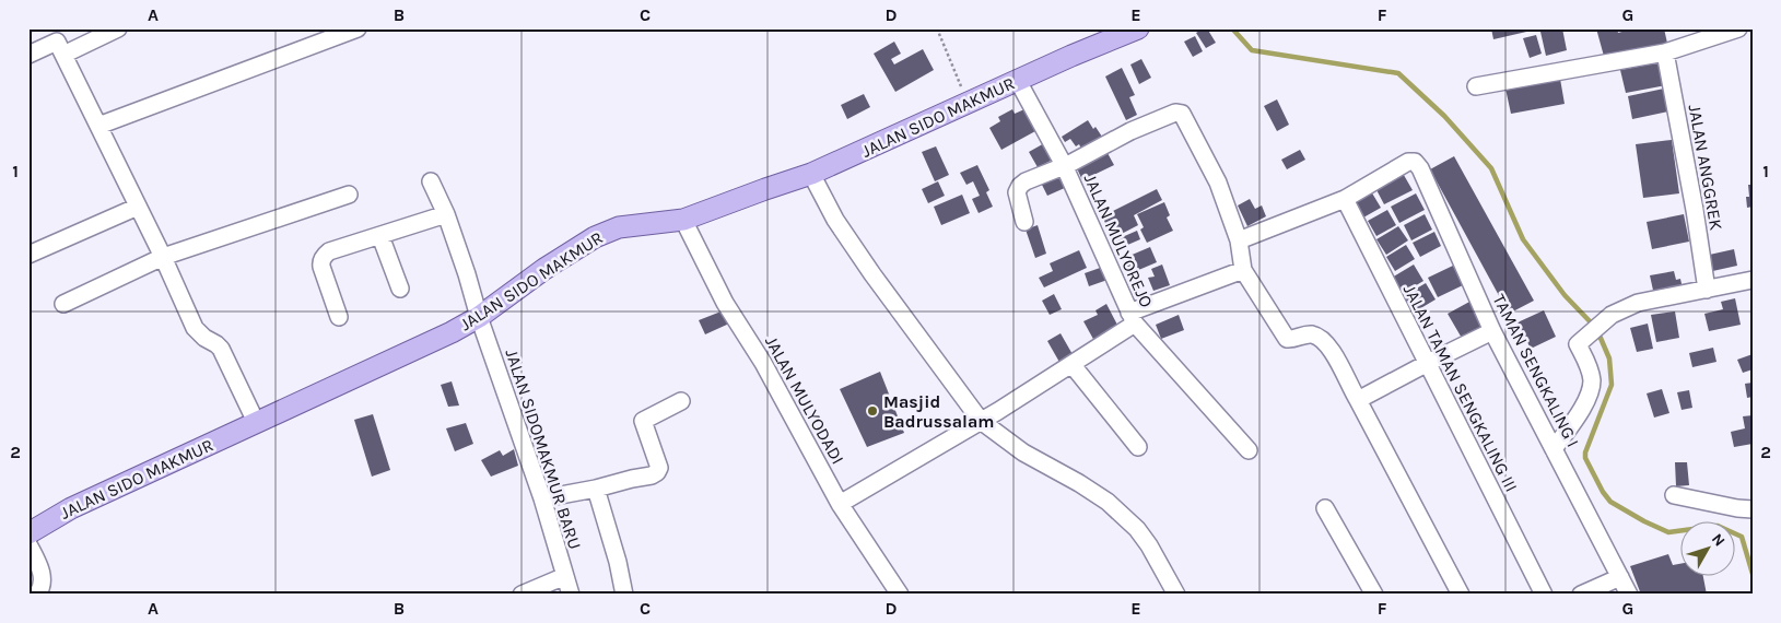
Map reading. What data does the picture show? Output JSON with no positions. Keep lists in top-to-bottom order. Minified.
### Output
{"streets":{"main road":["JALAN SIDO MAKMUR"],"street":["JALAN ANGGREK","JALAN MULYOREJO","TAMAN SENGKALING I","JALAN TAMAN SENGKALING III","JALAN MULYODADI","JALAN SIDOMAKMUR BARU"]},"crossings":[["JALAN SIDO MAKMUR","JALAN MULYOREJO"],["JALAN SIDO MAKMUR","JALAN MULYODADI"],["JALAN SIDO MAKMUR","JALAN SIDOMAKMUR BARU"],["TAMAN SENGKALING I","JALAN TAMAN SENGKALING III"]],"places":["Masjid Badrussalam"],"north":"top right","grid":{"columns":["A","B","C","D","E","F","G"],"rows":["1","2"]}}
